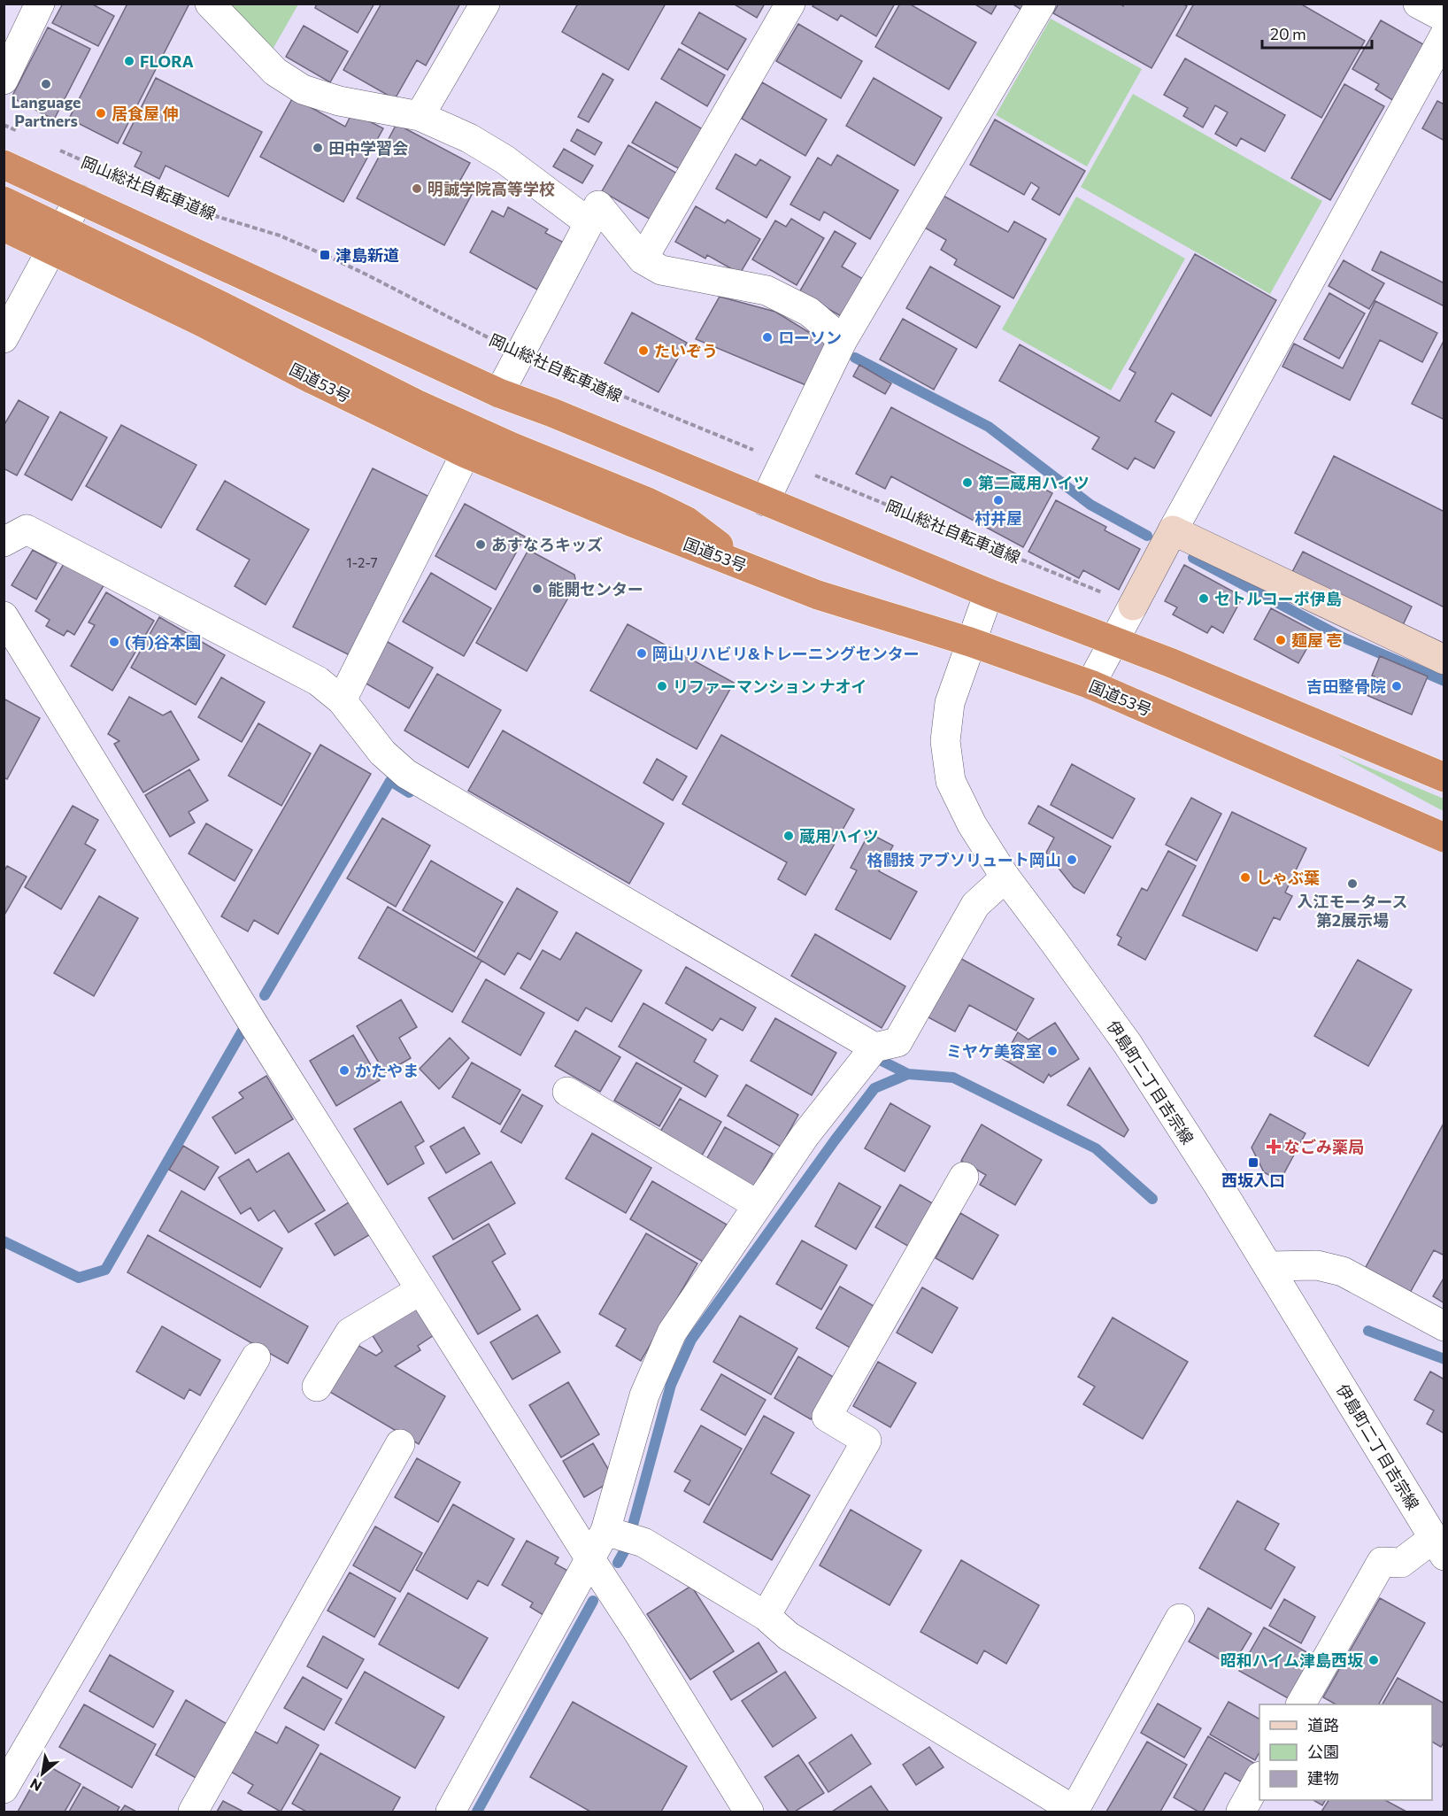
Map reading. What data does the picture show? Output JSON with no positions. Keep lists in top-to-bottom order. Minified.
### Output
{"streets":{"highway":["国道53号"],"street":["伊島町二丁目吉宗線"],"path":["岡山総社自転車道線"]},"crossings":[["国道53号","伊島町二丁目吉宗線"]],"places":{"other":["FLORA","Language Partners","居食屋 伸","田中学習会","明誠学院高等学校","ローソン","たいぞう","第二蔵用ハイツ","村井屋","あすなろキッズ","能開センター","セトルコーポ伊島","麺屋 壱","(有)谷本園","岡山リハビリ&トレーニングセンター","リファーマンション ナオイ","吉田整骨院","蔵用ハイツ","格闘技 アブソリュート岡山","しゃぶ葉","入江モータース 第2展示場","ミヤケ美容室","かたやま","昭和ハイム津島西坂"],"transit":["津島新道","西坂入口"],"health":["なごみ薬局"]},"house_numbers":["1-2-7"],"legend":["道路","公園","建物"],"scale_bar":"20 m","north":"bottom left"}
